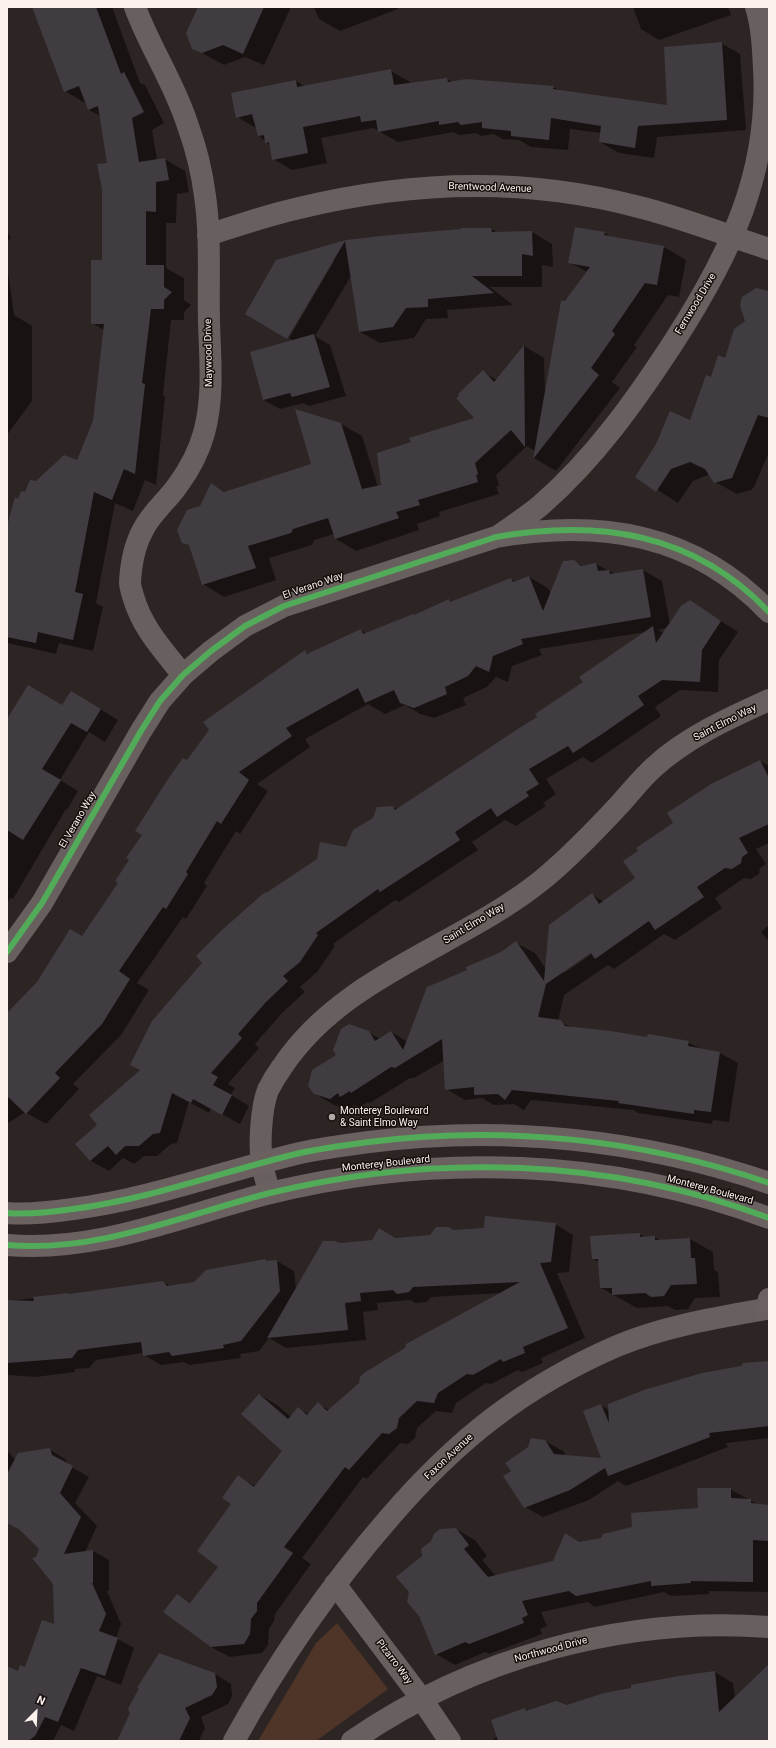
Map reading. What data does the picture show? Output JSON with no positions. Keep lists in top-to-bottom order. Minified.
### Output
{"streets":{"main road":["Monterey Boulevard"],"street":["Brentwood Avenue","Fernwood Drive","Maywood Drive","El Verano Way","Saint Elmo Way","Faxon Avenue","Northwood Drive","Pizarro Way"]},"crossings":[["Brentwood Avenue","Fernwood Drive"],["Brentwood Avenue","Maywood Drive"],["Fernwood Drive","El Verano Way"],["Maywood Drive","El Verano Way"],["Saint Elmo Way","Monterey Boulevard"],["Faxon Avenue","Pizarro Way"],["Northwood Drive","Pizarro Way"]],"places":["Monterey Boulevard & Saint Elmo Way"],"north":"top right"}
